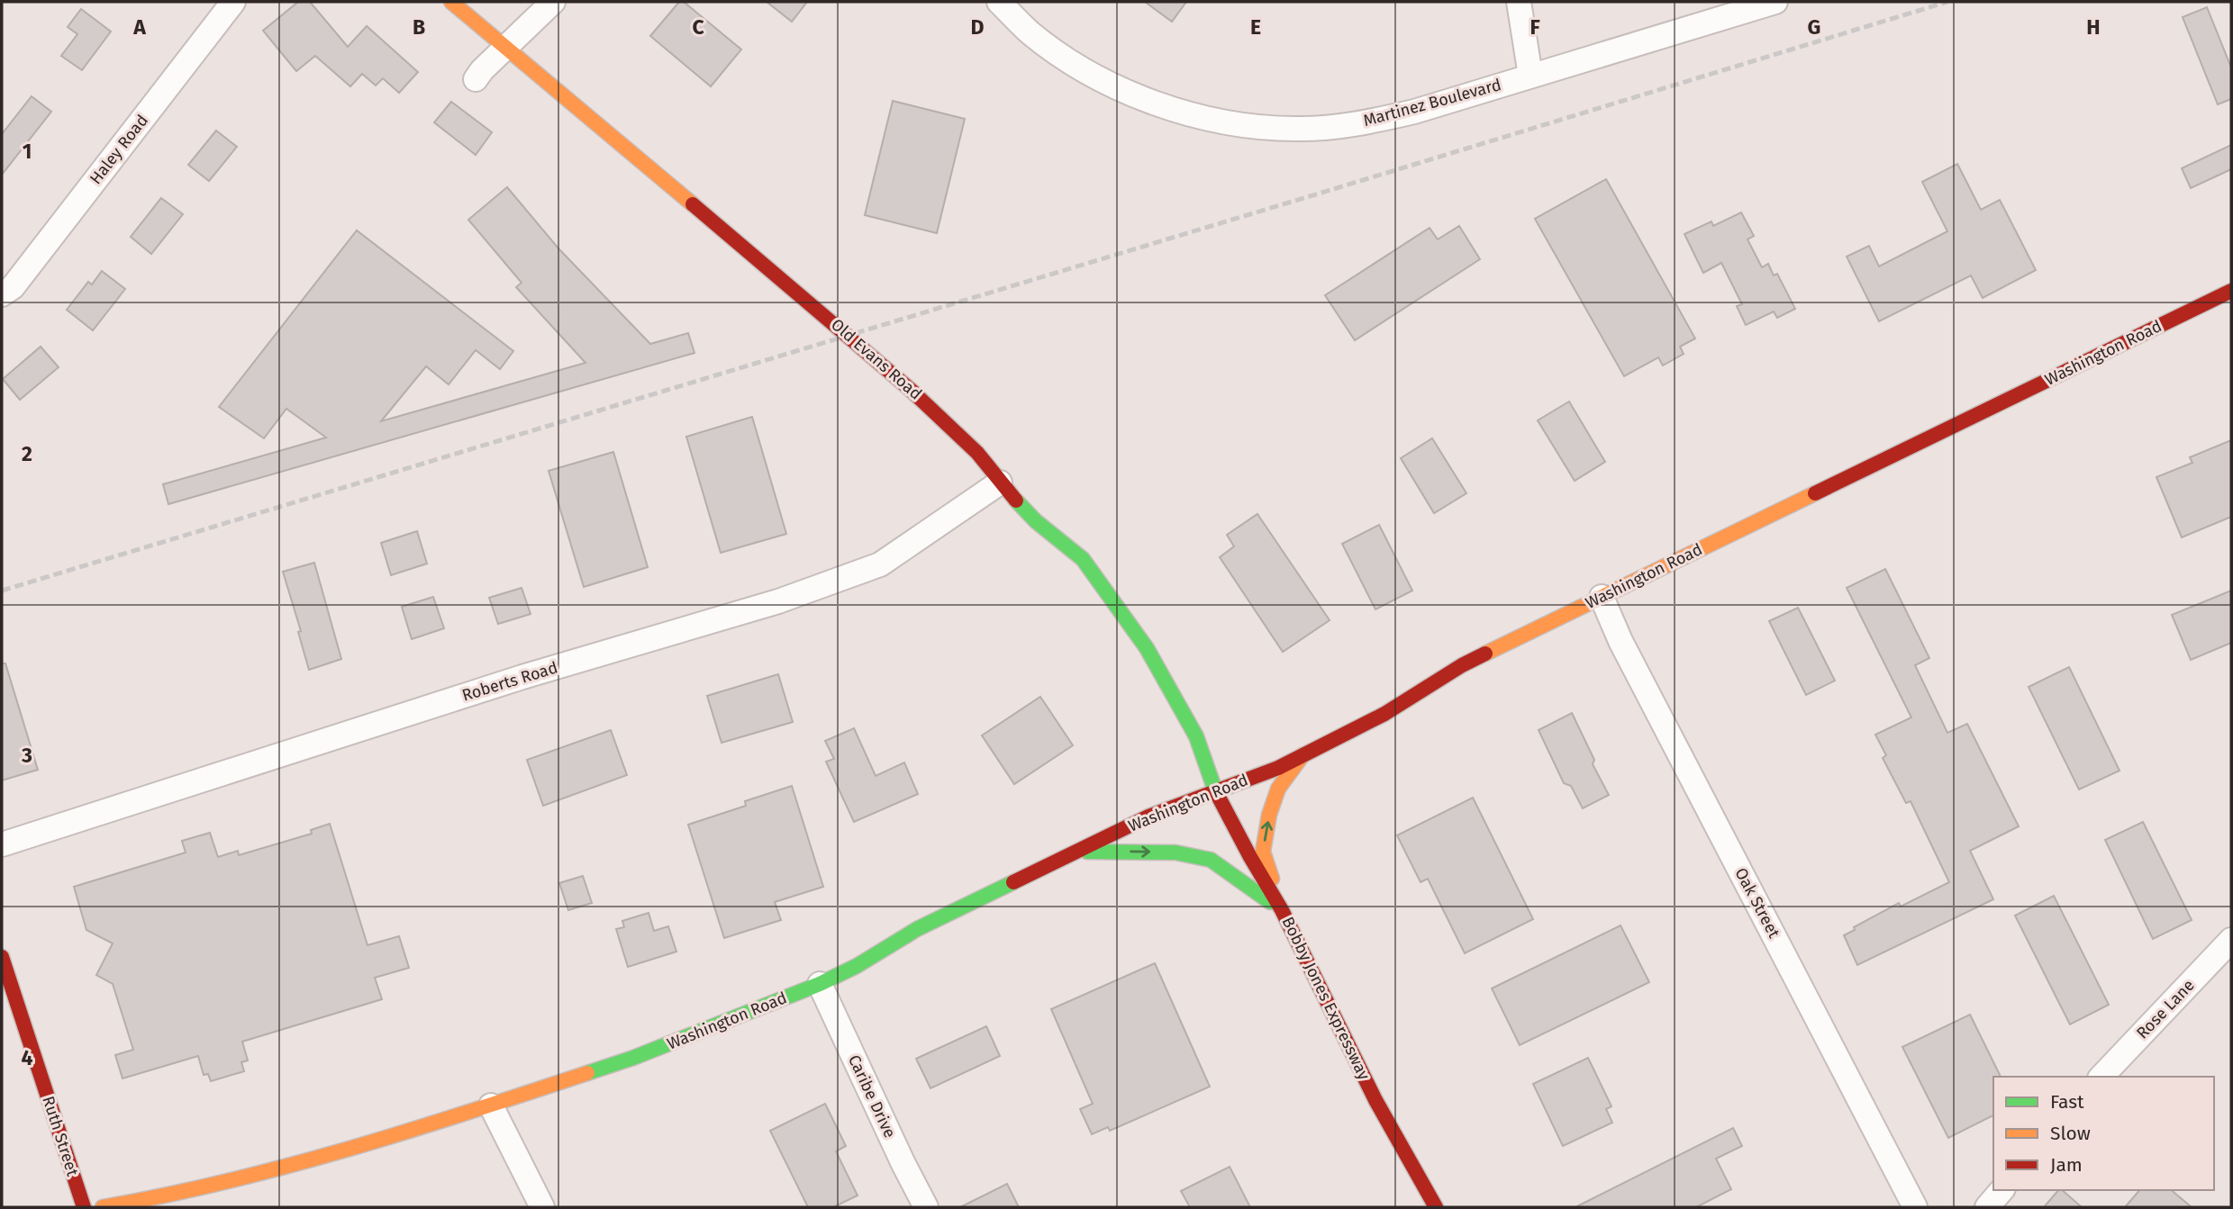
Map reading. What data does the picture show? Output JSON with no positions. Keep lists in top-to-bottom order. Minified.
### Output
{"streets":{"main road":["Washington Road","Old Evans Road","Bobby Jones Expressway","Ruth Street"],"street":["Martinez Boulevard","Haley Road","Roberts Road","Oak Street","Rose Lane","Caribe Drive"]},"crossings":[["Washington Road","Old Evans Road"],["Washington Road","Oak Street"],["Washington Road","Bobby Jones Expressway"],["Washington Road","Caribe Drive"],["Old Evans Road","Roberts Road"],["Old Evans Road","Bobby Jones Expressway"]],"legend":["Fast","Slow","Jam"],"grid":{"columns":["A","B","C","D","E","F","G","H"],"rows":["1","2","3","4"]}}
